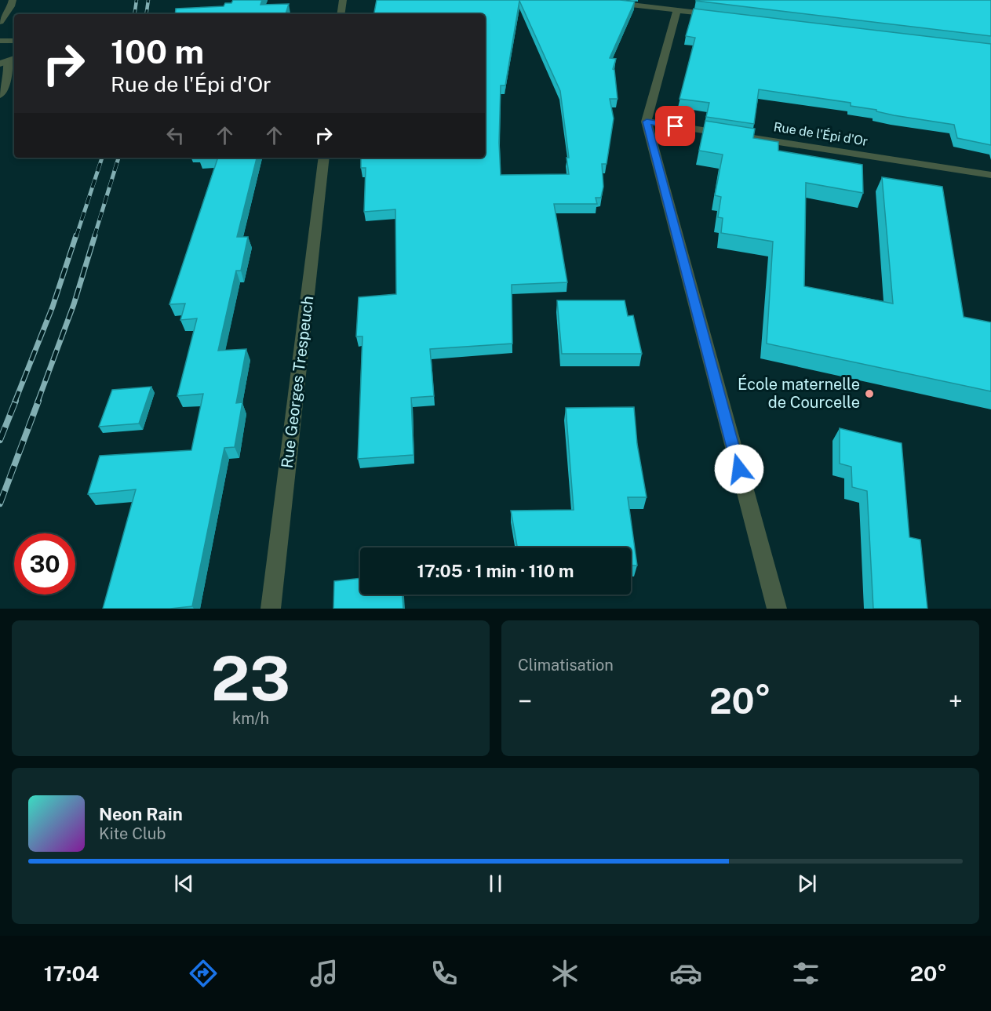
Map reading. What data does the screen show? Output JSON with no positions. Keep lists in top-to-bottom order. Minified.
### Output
{"streets":{"street":["Rue de l'Épi d'Or","Rue Georges Trespeuch"]},"places":["École maternelle de Courcelle"],"page":{"turn":["100 m","Rue de l'Épi d'Or"],"limit":"30","trip":"17:05 · 1 min · 110 m","tile":[["23","km/h"],"Climatisation"],"heat":["−","20°","+"],"song":["Neon Rain","Kite Club"],"tabs":["17:04","20°"]}}
